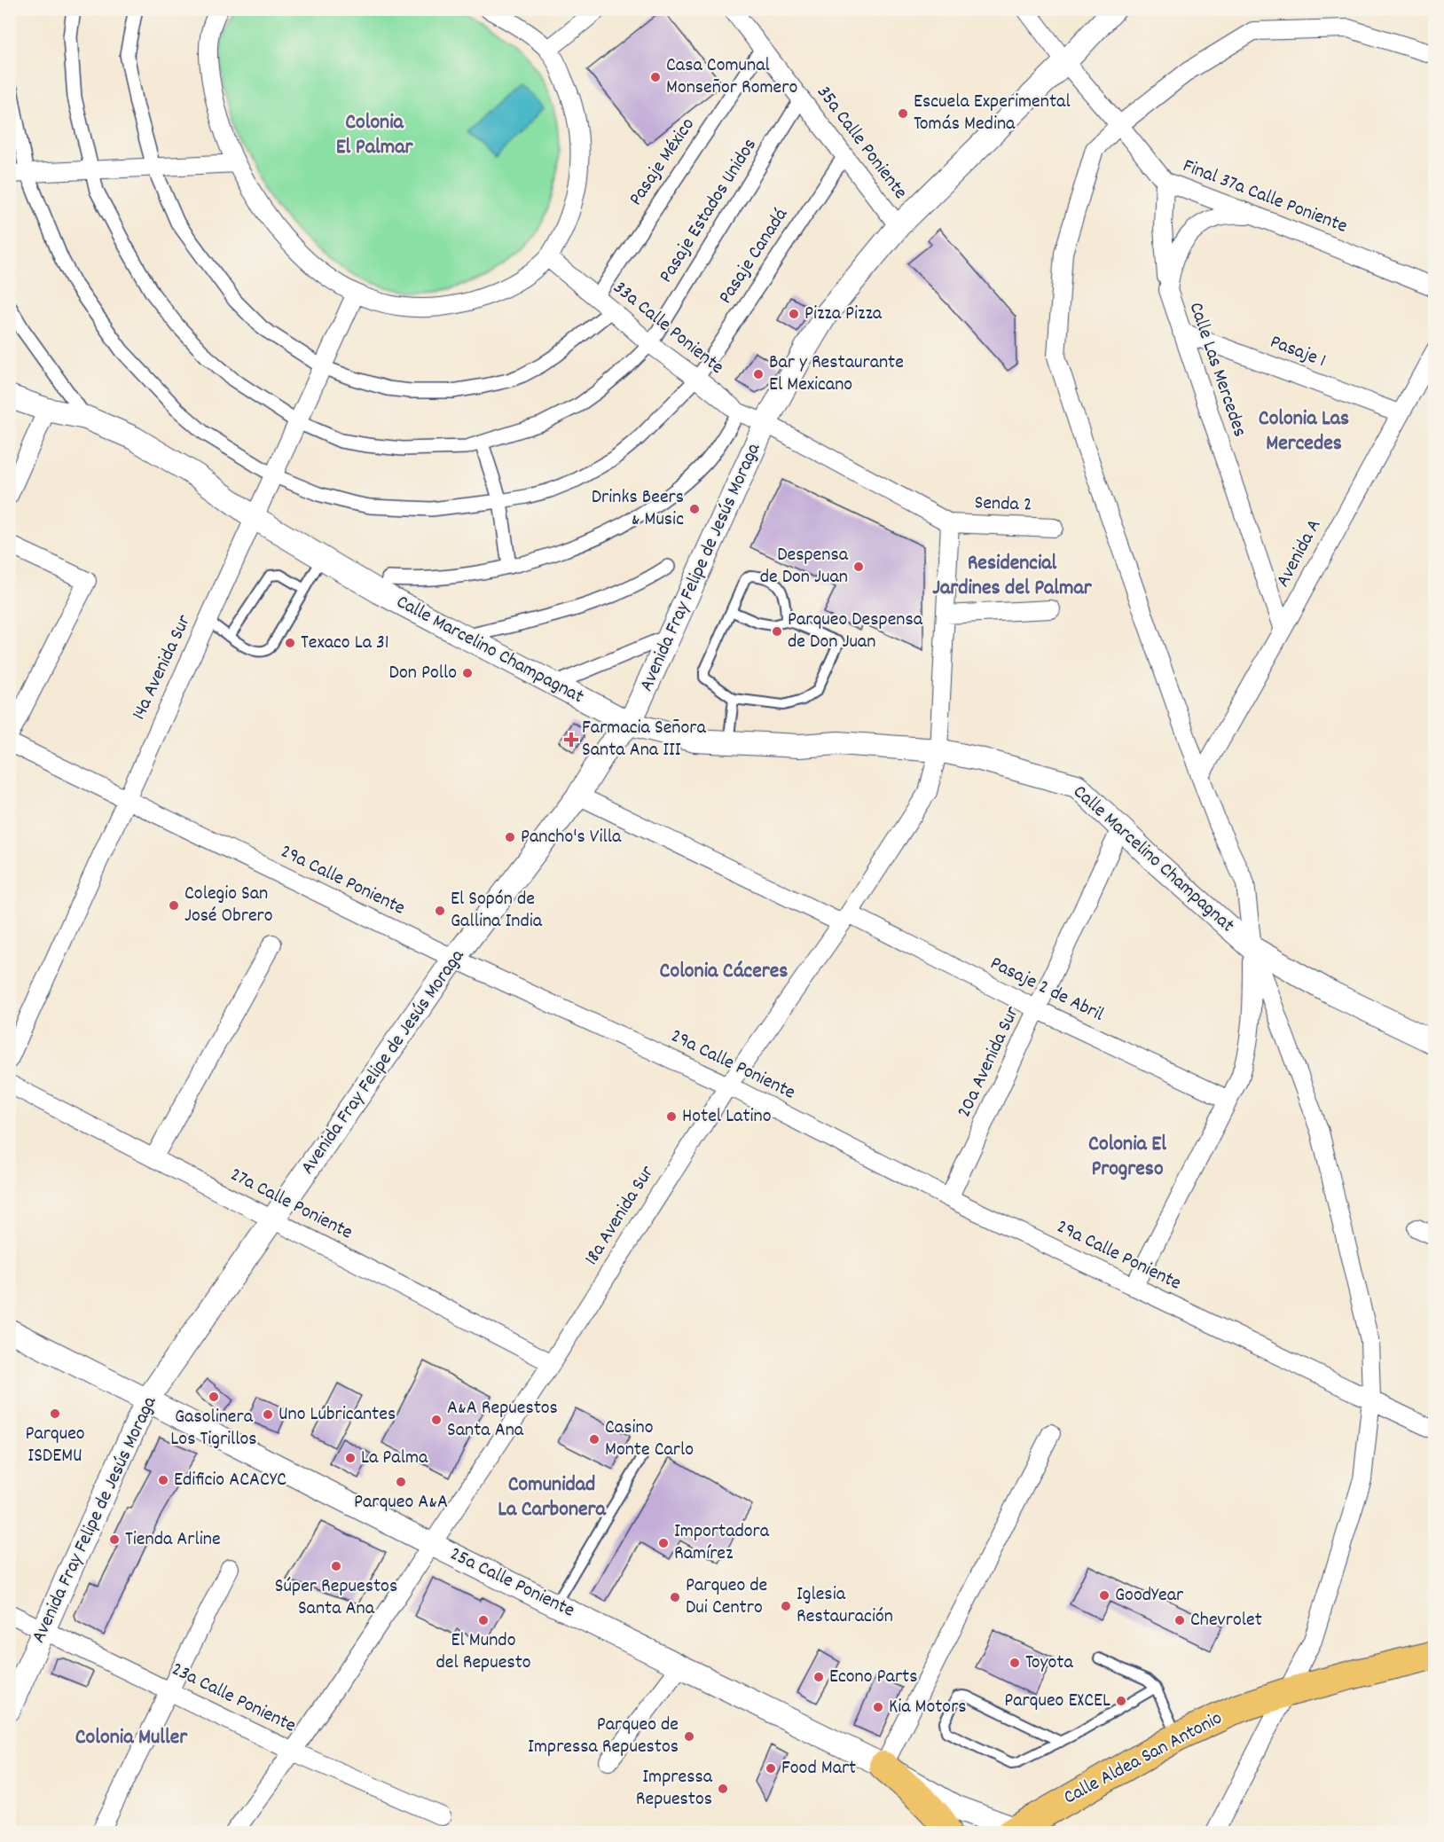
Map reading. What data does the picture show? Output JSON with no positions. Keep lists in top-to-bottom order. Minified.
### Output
{"streets":{"main road":["Calle Aldea San Antonio"],"street":["35a Calle Poniente","Pasaje México","Final 37a Calle Poniente","Pasaje Estados Unidos","Pasaje Canadá","33a Calle Poniente","Pasaje 1","Calle Las Mercedes","Senda 2","Avenida A","Avenida Fray Felipe de Jesús Moraga","Calle Marcelino Champagnat","14a Avenida Sur","29a Calle Poniente","Pasaje 2 de Abril","20a Avenida Sur","27a Calle Poniente","18a Avenida Sur","25a Calle Poniente","23a Calle Poniente"]},"crossings":[["35a Calle Poniente","Pasaje México"],["35a Calle Poniente","Pasaje Estados Unidos"],["35a Calle Poniente","Pasaje Canadá"],["35a Calle Poniente","Avenida Fray Felipe de Jesús Moraga"],["Pasaje México","33a Calle Poniente"],["Final 37a Calle Poniente","Calle Las Mercedes"],["Final 37a Calle Poniente","Avenida Fray Felipe de Jesús Moraga"],["Pasaje Estados Unidos","33a Calle Poniente"],["Pasaje Estados Unidos","14a Avenida Sur"],["Pasaje Canadá","33a Calle Poniente"],["Pasaje Canadá","14a Avenida Sur"],["33a Calle Poniente","Senda 2"],["33a Calle Poniente","Avenida Fray Felipe de Jesús Moraga"],["33a Calle Poniente","18a Avenida Sur"],["Pasaje 1","Calle Las Mercedes"],["Pasaje 1","Avenida A"],["Calle Las Mercedes","Avenida A"],["Senda 2","18a Avenida Sur"],["Avenida Fray Felipe de Jesús Moraga","Calle Marcelino Champagnat"],["Avenida Fray Felipe de Jesús Moraga","29a Calle Poniente"],["Avenida Fray Felipe de Jesús Moraga","Pasaje 2 de Abril"],["Avenida Fray Felipe de Jesús Moraga","27a Calle Poniente"],["Avenida Fray Felipe de Jesús Moraga","25a Calle Poniente"],["Avenida Fray Felipe de Jesús Moraga","23a Calle Poniente"],["Calle Marcelino Champagnat","14a Avenida Sur"],["Calle Marcelino Champagnat","20a Avenida Sur"],["Calle Marcelino Champagnat","18a Avenida Sur"],["14a Avenida Sur","29a Calle Poniente"],["29a Calle Poniente","20a Avenida Sur"],["29a Calle Poniente","18a Avenida Sur"],["Pasaje 2 de Abril","20a Avenida Sur"],["Pasaje 2 de Abril","18a Avenida Sur"],["27a Calle Poniente","18a Avenida Sur"],["18a Avenida Sur","25a Calle Poniente"],["18a Avenida Sur","23a Calle Poniente"],["25a Calle Poniente","Calle Aldea San Antonio"]],"districts":["Colonia El Palmar","Colonia Las Mercedes","Residencial Jardines del Palmar","Colonia Cáceres","Colonia El Progreso","Comunidad La Carbonera","Colonia Muller"],"places":{"other":["Casa Comunal Monseñor Romero","Escuela Experimental Tomás Medina","Pizza Pizza","Bar y Restaurante El Mexicano","Drinks Beers & Music","Despensa de Don Juan","Parqueo Despensa de Don Juan","Texaco La 31","Don Pollo","Pancho's Villa","Colegio San José Obrero","El Sopón de Gallina India","Hotel Latino","Gasolinera Los Tigrillos","Parqueo ISDEMU","Uno Lubricantes","A&A Repuestos Santa Ana","Casino Monte Carlo","La Palma","Edificio ACACYC","Parqueo A&A","Tienda Arline","Importadora Ramírez","Súper Repuestos Santa Ana","GoodYear","Parqueo de Dui Centro","Iglesia Restauración","El Mundo del Repuesto","Chevrolet","Toyota","Econo Parts","Parqueo EXCEL","Kia Motors","Parqueo de Impressa Repuestos","Food Mart","Impressa Repuestos"],"health":["Farmacia Señora Santa Ana III"]}}
